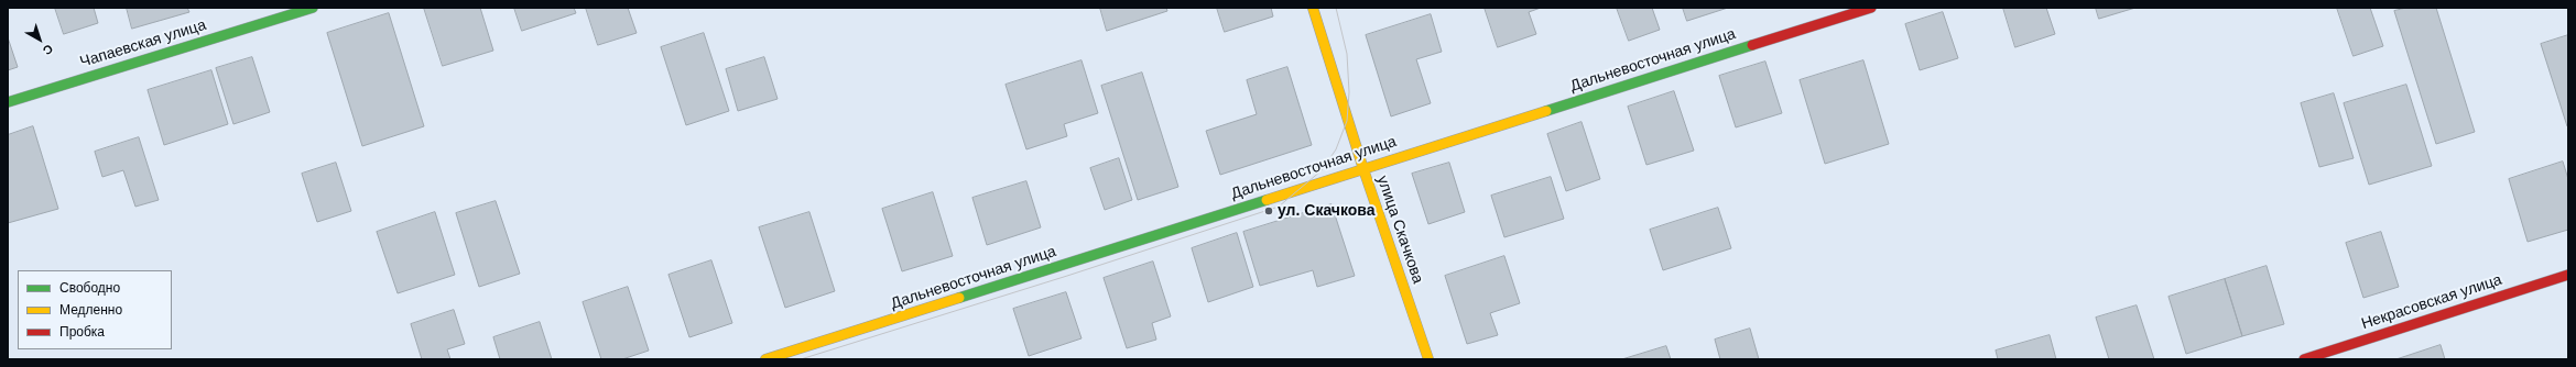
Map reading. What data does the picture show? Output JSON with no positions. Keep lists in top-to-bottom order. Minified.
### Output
{"streets":{"street":["Чапаевская улица","Дальневосточная улица","улица Скачкова","Некрасовская улица"]},"crossings":[["Дальневосточная улица","улица Скачкова"]],"places":["ул. Скачкова"],"legend":["Свободно","Медленно","Пробка"],"north":"bottom right"}
